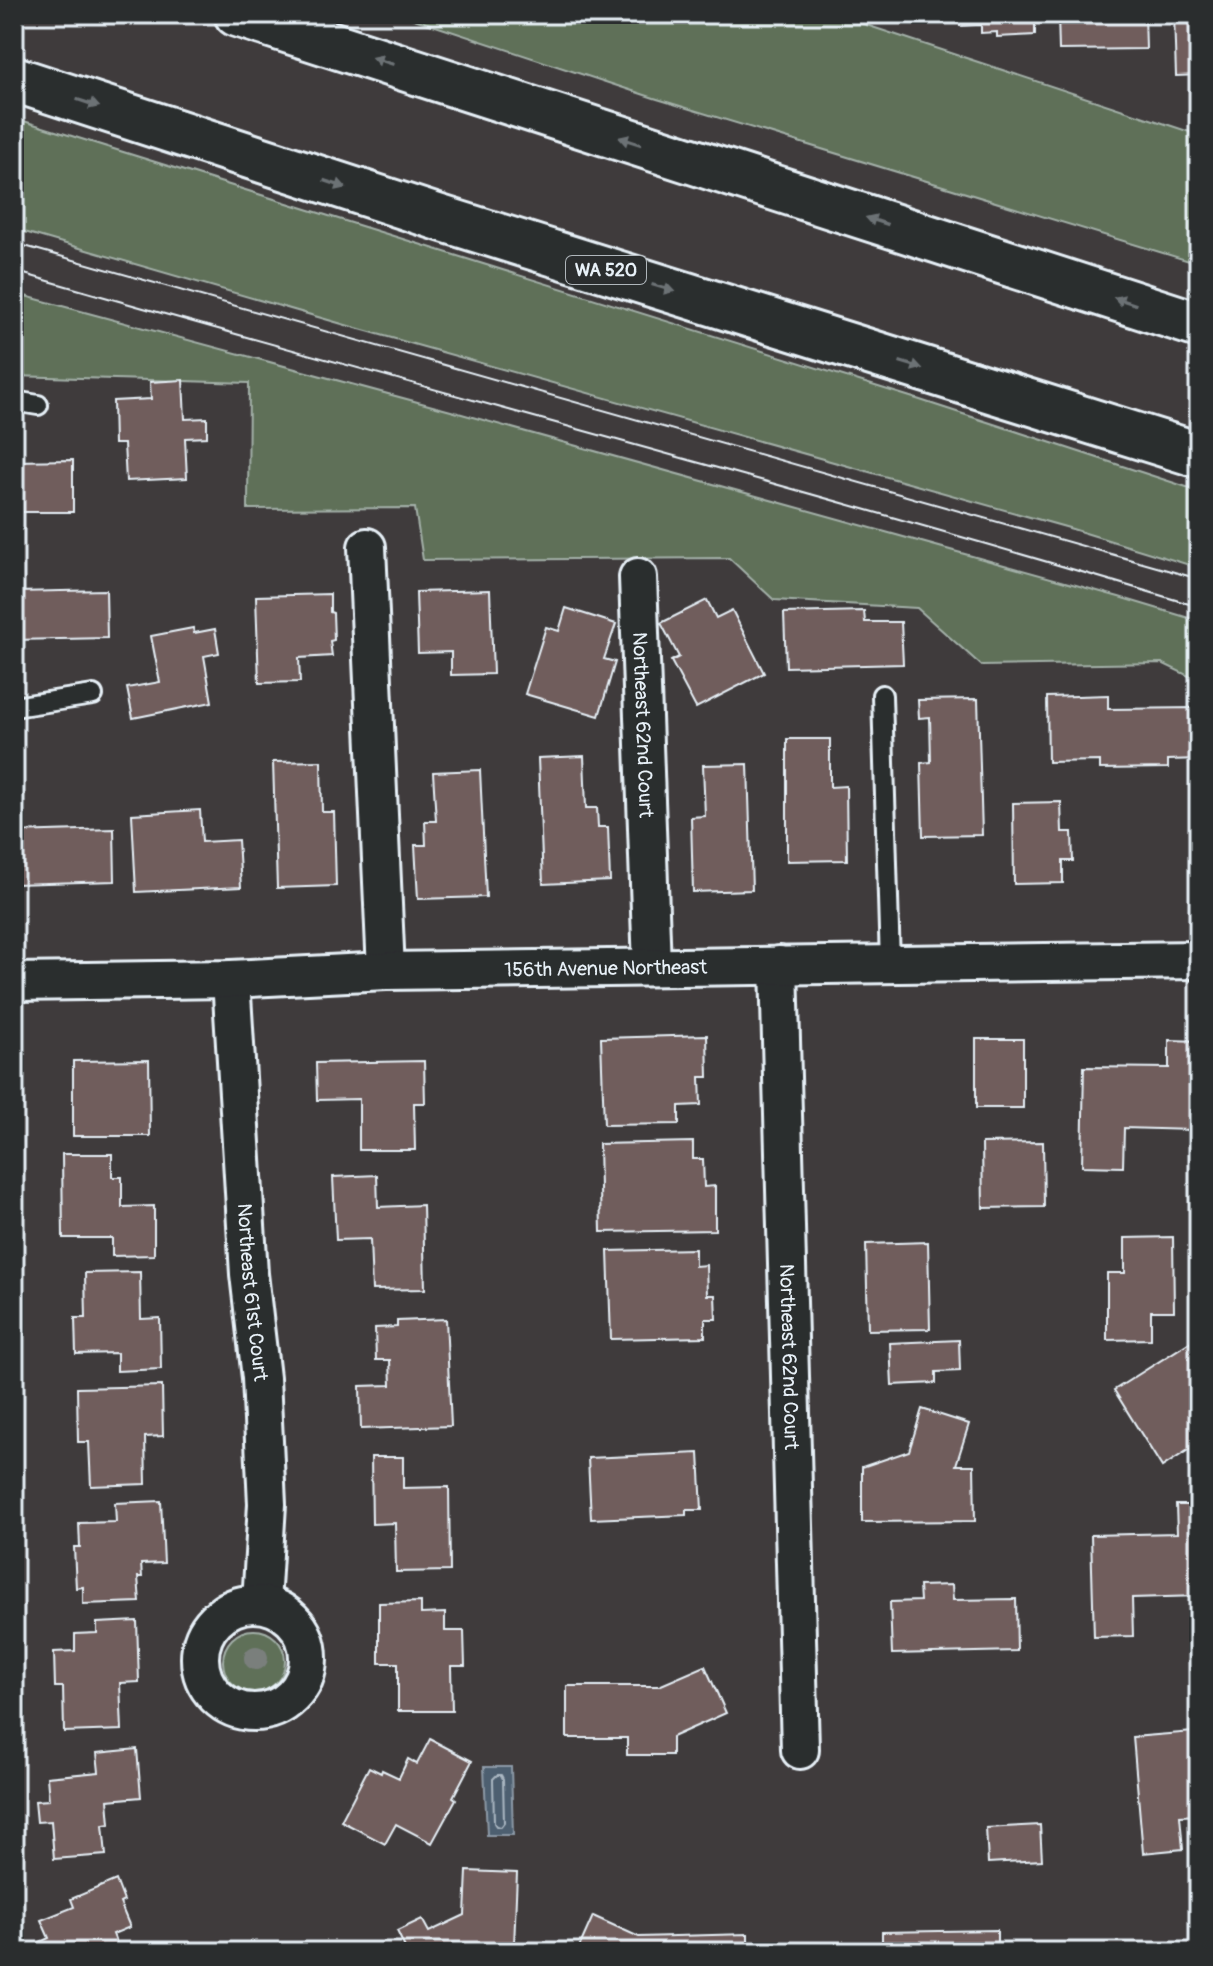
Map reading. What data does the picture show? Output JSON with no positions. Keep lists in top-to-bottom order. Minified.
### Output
{"streets":{"highway":["WA 520"],"street":["Northeast 62nd Court","156th Avenue Northeast","Northeast 61st Court"]},"crossings":[["Northeast 62nd Court","156th Avenue Northeast"],["156th Avenue Northeast","Northeast 61st Court"]]}
